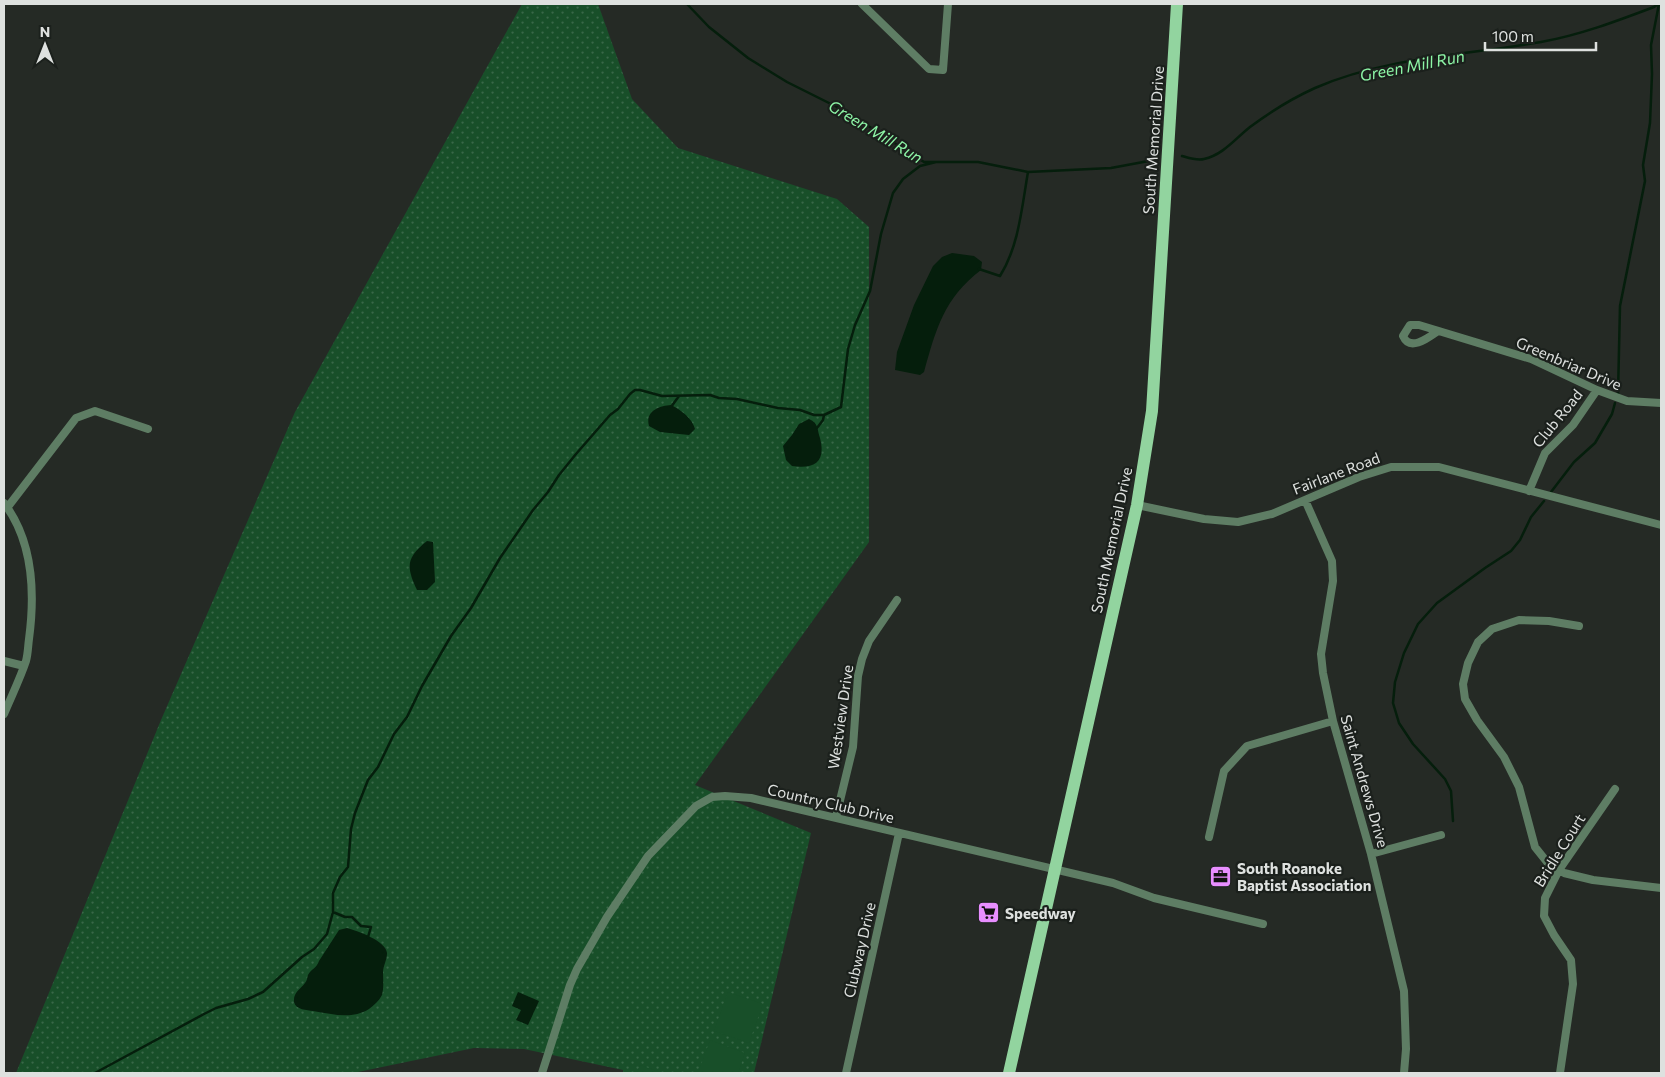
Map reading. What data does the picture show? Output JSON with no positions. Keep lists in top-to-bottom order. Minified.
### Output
{"streets":{"main road":["South Memorial Drive"],"street":["Greenbriar Drive","Club Road","Fairlane Road","Westview Drive","Saint Andrews Drive","Country Club Drive","Bridle Court","Clubway Drive"]},"crossings":[["South Memorial Drive","Fairlane Road"],["South Memorial Drive","Country Club Drive"],["Greenbriar Drive","Club Road"],["Club Road","Fairlane Road"],["Fairlane Road","Saint Andrews Drive"],["Westview Drive","Country Club Drive"],["Country Club Drive","Clubway Drive"]],"water":["Green Mill Run"],"places":{"office":["South Roanoke Baptist Association"],"supermarket":["Speedway"]},"scale_bar":"100 m","north":"top"}
